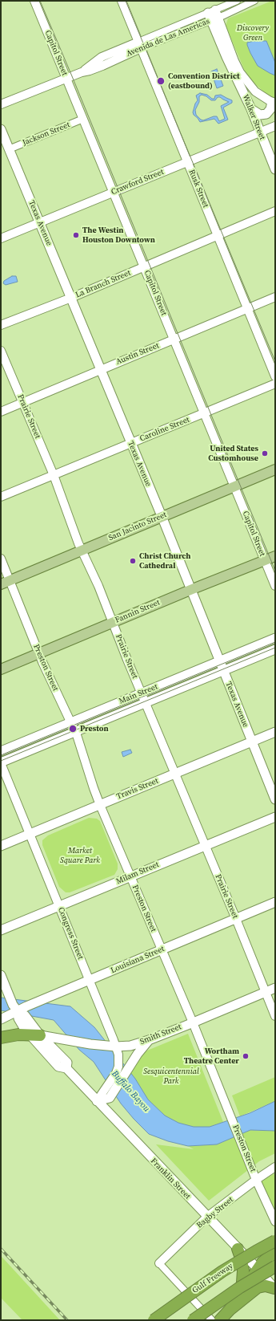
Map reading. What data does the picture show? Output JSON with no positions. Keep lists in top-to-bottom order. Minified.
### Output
{"streets":{"highway":["Gulf Freeway"],"main road":["Walker Street","Texas Avenue","San Jacinto Street","Fannin Street","Main Street","Travis Street","Milam Street","Louisiana Street","Smith Street","Franklin Street"],"street":["Avenida de Las Americas","Capitol Street","Jackson Street","Crawford Street","Rusk Street","La Branch Street","Austin Street","Prairie Street","Caroline Street","Preston Street","Congress Street","Bagby Street"]},"crossings":[["Avenida de Las Americas","Capitol Street"],["Avenida de Las Americas","Walker Street"],["Avenida de Las Americas","Rusk Street"],["Capitol Street","Jackson Street"],["Capitol Street","Crawford Street"],["Capitol Street","La Branch Street"],["Capitol Street","Austin Street"],["Capitol Street","Caroline Street"],["Capitol Street","San Jacinto Street"],["Capitol Street","Fannin Street"],["Walker Street","Crawford Street"],["Jackson Street","Texas Avenue"],["Crawford Street","Rusk Street"],["Crawford Street","Texas Avenue"],["Rusk Street","La Branch Street"],["Rusk Street","Austin Street"],["Texas Avenue","La Branch Street"],["Texas Avenue","Austin Street"],["Texas Avenue","Caroline Street"],["Texas Avenue","San Jacinto Street"],["Texas Avenue","Fannin Street"],["Texas Avenue","Main Street"],["Texas Avenue","Travis Street"],["Austin Street","Prairie Street"],["Prairie Street","Caroline Street"],["Prairie Street","San Jacinto Street"],["Prairie Street","Fannin Street"],["Prairie Street","Main Street"],["Prairie Street","Travis Street"],["Prairie Street","Milam Street"],["Prairie Street","Louisiana Street"],["Prairie Street","Smith Street"],["San Jacinto Street","Preston Street"],["Fannin Street","Preston Street"],["Preston Street","Main Street"],["Preston Street","Travis Street"],["Preston Street","Milam Street"],["Preston Street","Louisiana Street"],["Preston Street","Smith Street"],["Preston Street","Bagby Street"],["Main Street","Congress Street"],["Travis Street","Congress Street"],["Milam Street","Congress Street"],["Congress Street","Louisiana Street"],["Congress Street","Smith Street"],["Louisiana Street","Franklin Street"],["Smith Street","Franklin Street"],["Franklin Street","Bagby Street"]],"water":["Buffalo Bayou"],"parks":["Discovery Green","Market Square Park","Sesquicentennial Park"],"places":["Convention District (eastbound)","The Westin Houston Downtown","United States Customhouse","Christ Church Cathedral","Preston","Wortham Theatre Center"]}
